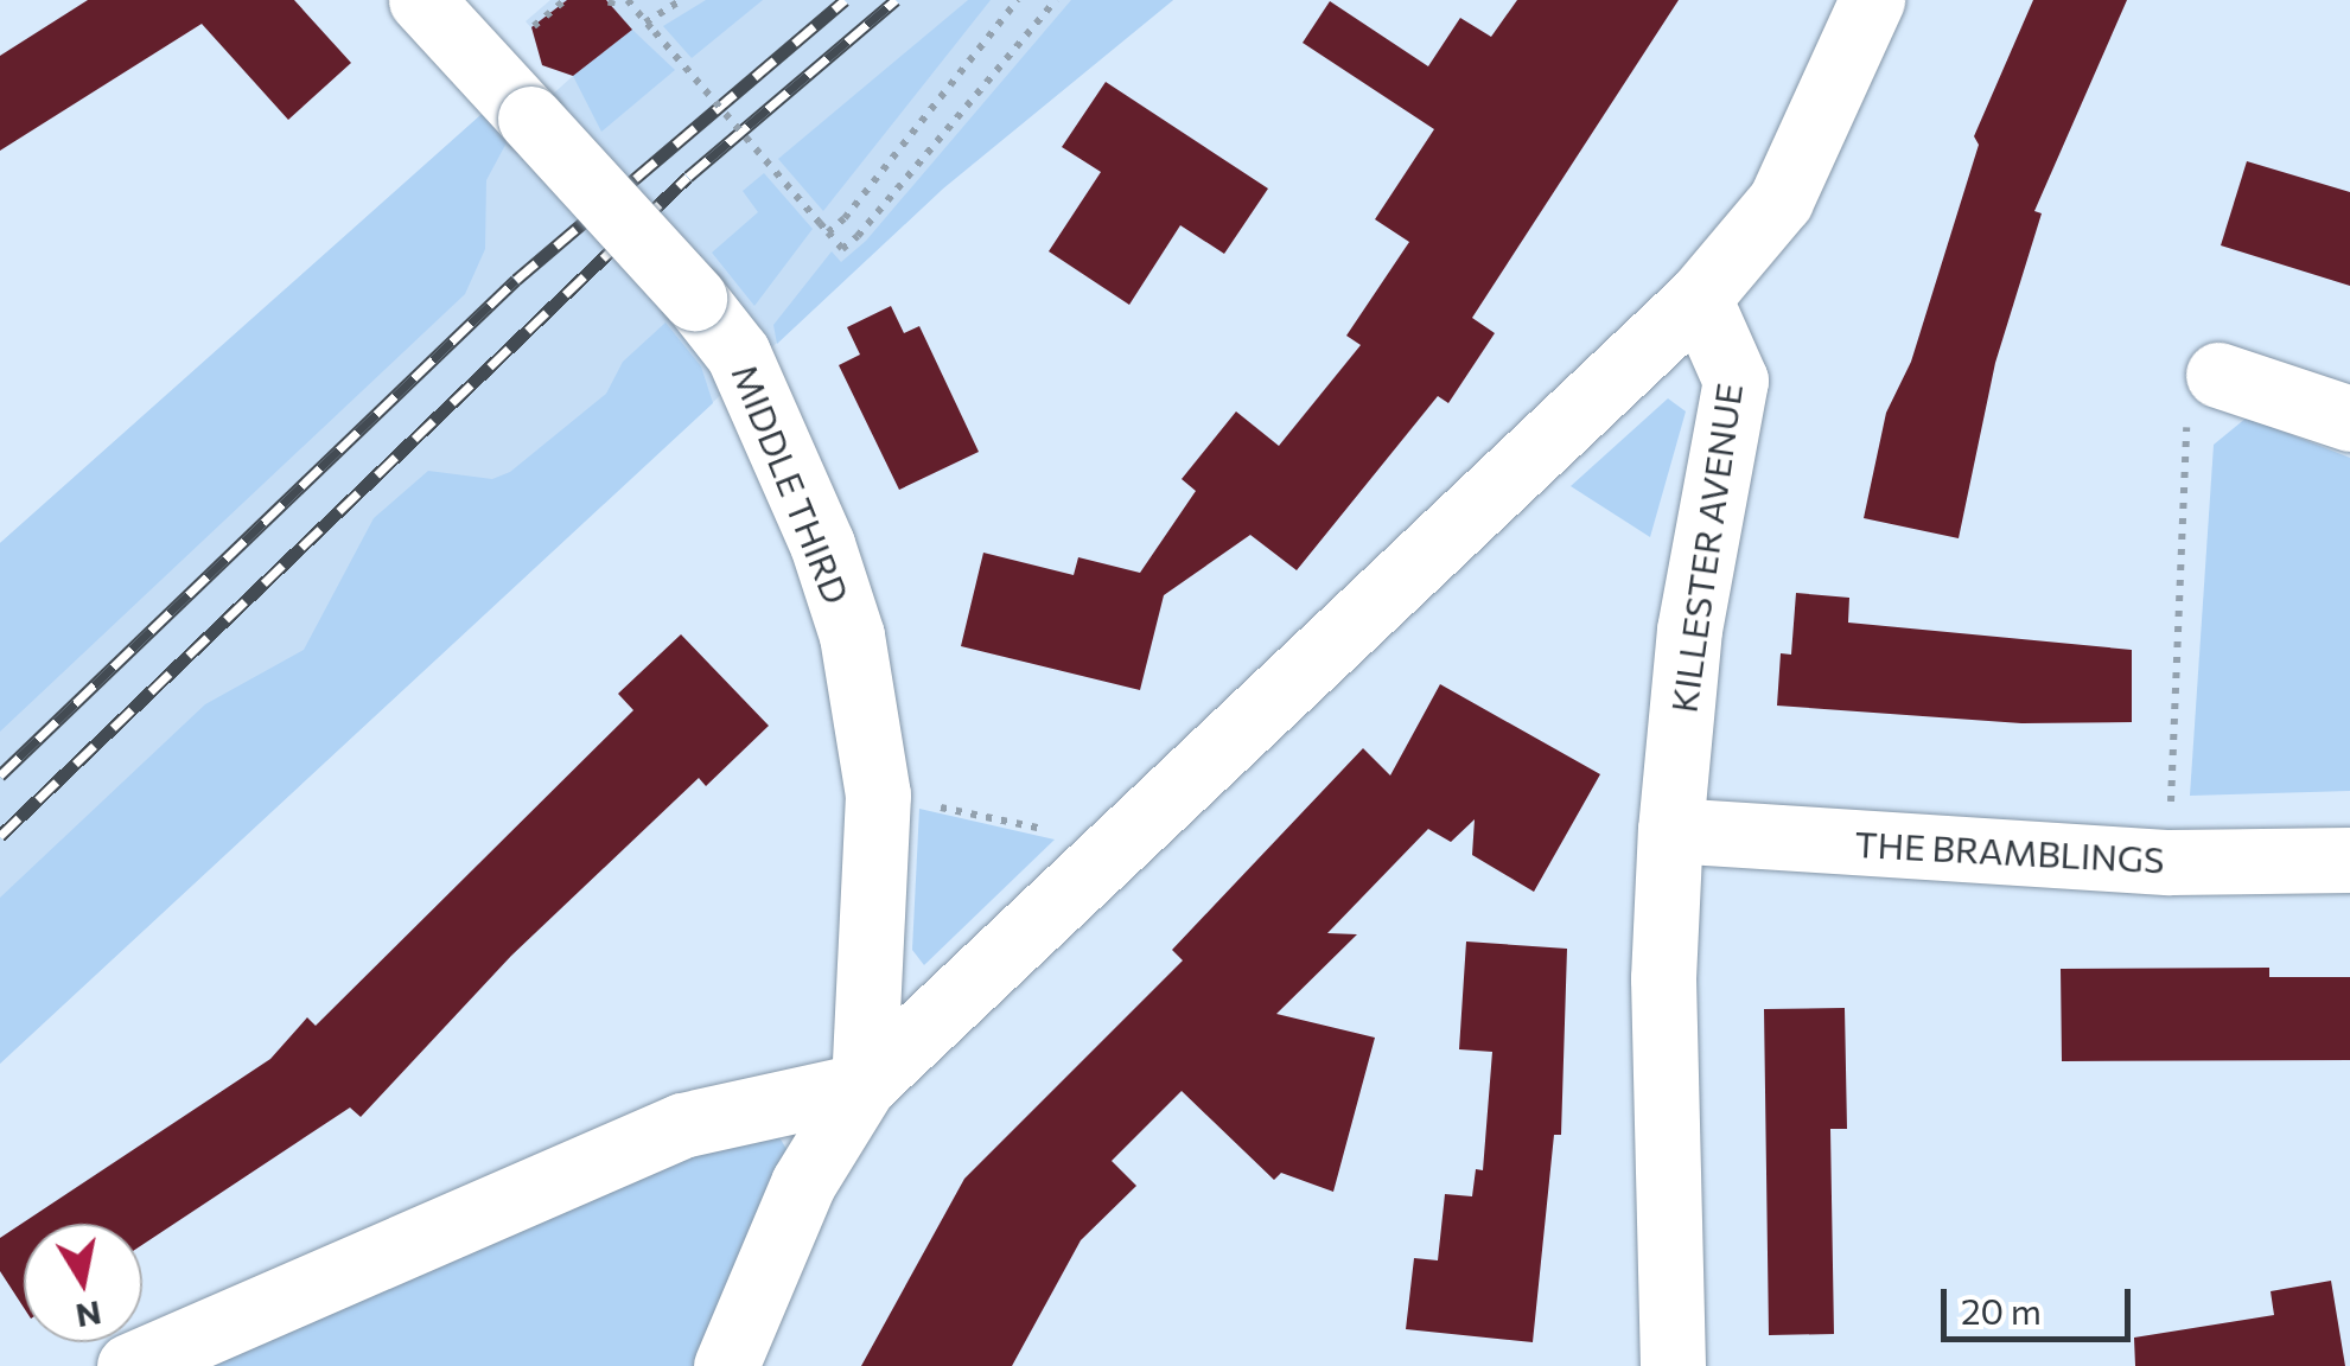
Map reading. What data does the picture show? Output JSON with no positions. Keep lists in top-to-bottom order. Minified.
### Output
{"streets":{"street":["MIDDLE THIRD","KILLESTER AVENUE","THE BRAMBLINGS"]},"crossings":[["KILLESTER AVENUE","THE BRAMBLINGS"]],"scale_bar":"20 m","north":"bottom"}
